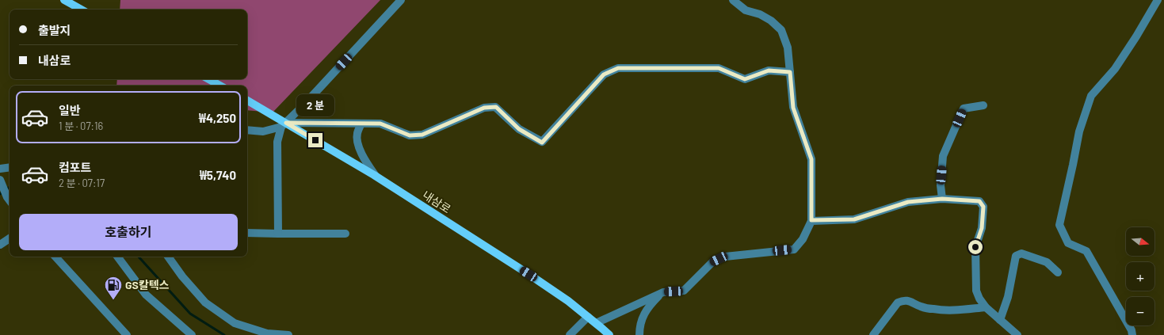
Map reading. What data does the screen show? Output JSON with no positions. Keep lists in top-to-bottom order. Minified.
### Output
{"streets":{"main road":["내삼로"]},"places":{"fuel station":["GS칼텍스"]},"north":"right","page":{"banner":["출발지","내삼로"],"list":[{"name":"일반","note":"1 분 · 07:16","value":"₩4,250"},{"name":"컴포트","note":"2 분 · 07:17","value":"₩5,740"}],"bubble":"2 분","buttons":"호출하기","map_buttons":["+","−"]}}
